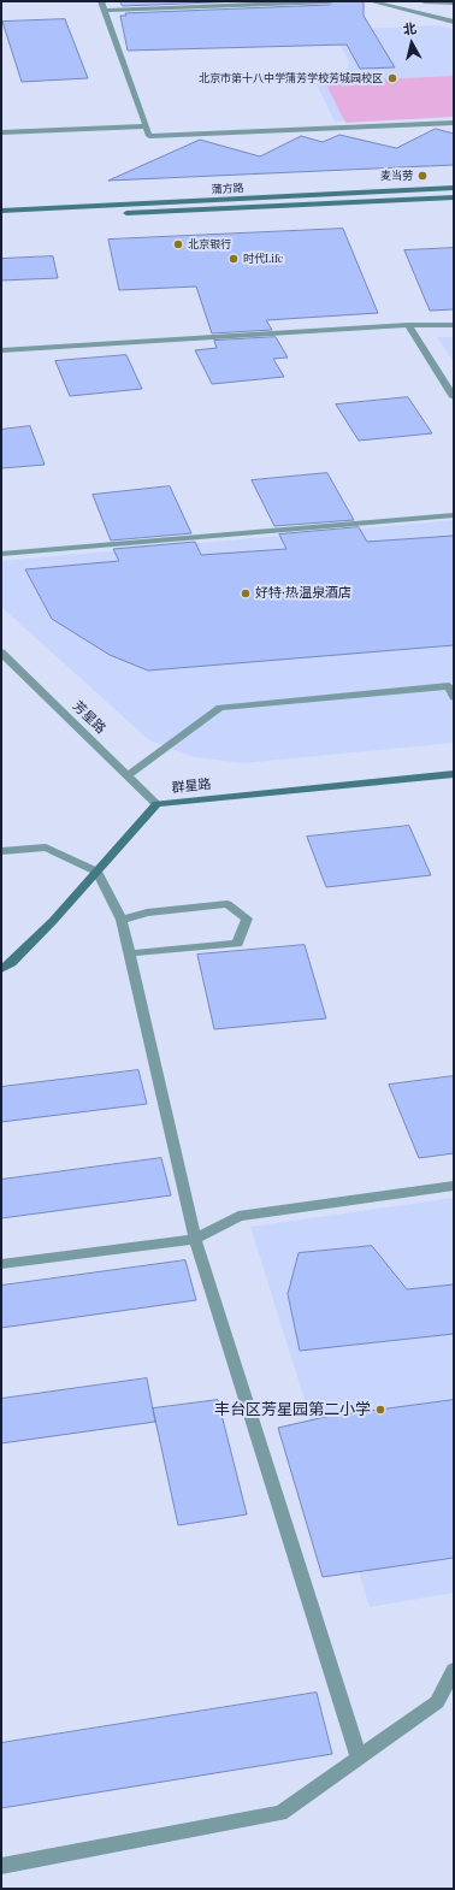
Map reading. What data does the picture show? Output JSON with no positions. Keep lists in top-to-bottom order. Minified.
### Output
{"streets":{"street":["蒲方路","芳星路","群星路"]},"crossings":[["芳星路","群星路"]],"places":["北京市第十八中学蒲芳学校芳城园校区","麦当劳","北京银行","时代Life","好特·热温泉酒店","丰台区芳星园第二小学"],"north":"top"}
